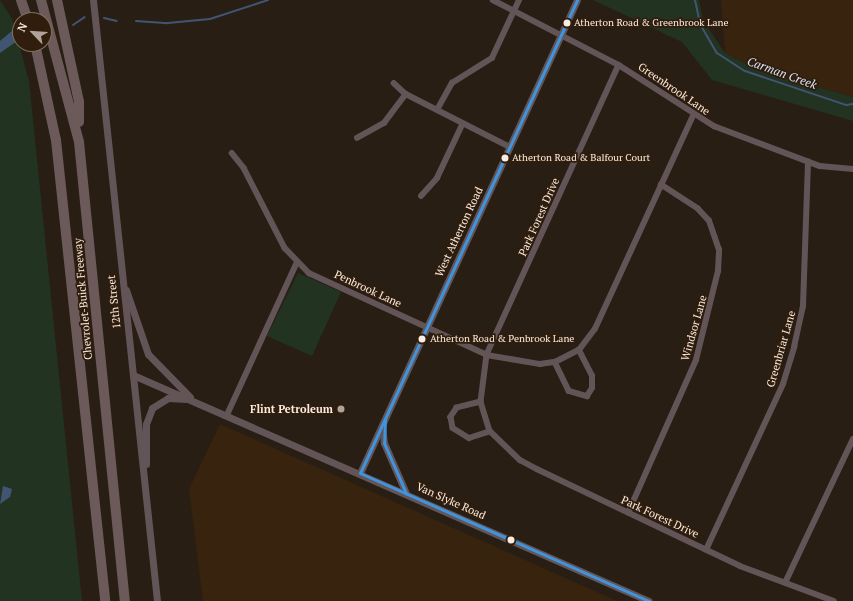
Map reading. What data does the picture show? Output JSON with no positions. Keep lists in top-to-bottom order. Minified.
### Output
{"streets":{"highway":["Chevrolet-Buick Freeway"],"street":["Greenbrook Lane","Park Forest Drive","West Atherton Road","Penbrook Lane","12th Street","Windsor Lane","Greenbriar Lane","Van Slyke Road"]},"crossings":[["Greenbrook Lane","Park Forest Drive"],["Greenbrook Lane","West Atherton Road"],["Greenbrook Lane","Penbrook Lane"],["Greenbrook Lane","Greenbriar Lane"],["Park Forest Drive","Penbrook Lane"],["Park Forest Drive","Windsor Lane"],["Park Forest Drive","Greenbriar Lane"],["West Atherton Road","Penbrook Lane"],["West Atherton Road","Van Slyke Road"],["Penbrook Lane","Windsor Lane"],["12th Street","Van Slyke Road"]],"water":["Carman Creek"],"places":["Atherton Road & Greenbrook Lane","Atherton Road & Balfour Court","Atherton Road & Penbrook Lane","Flint Petroleum"],"north":"top left"}
